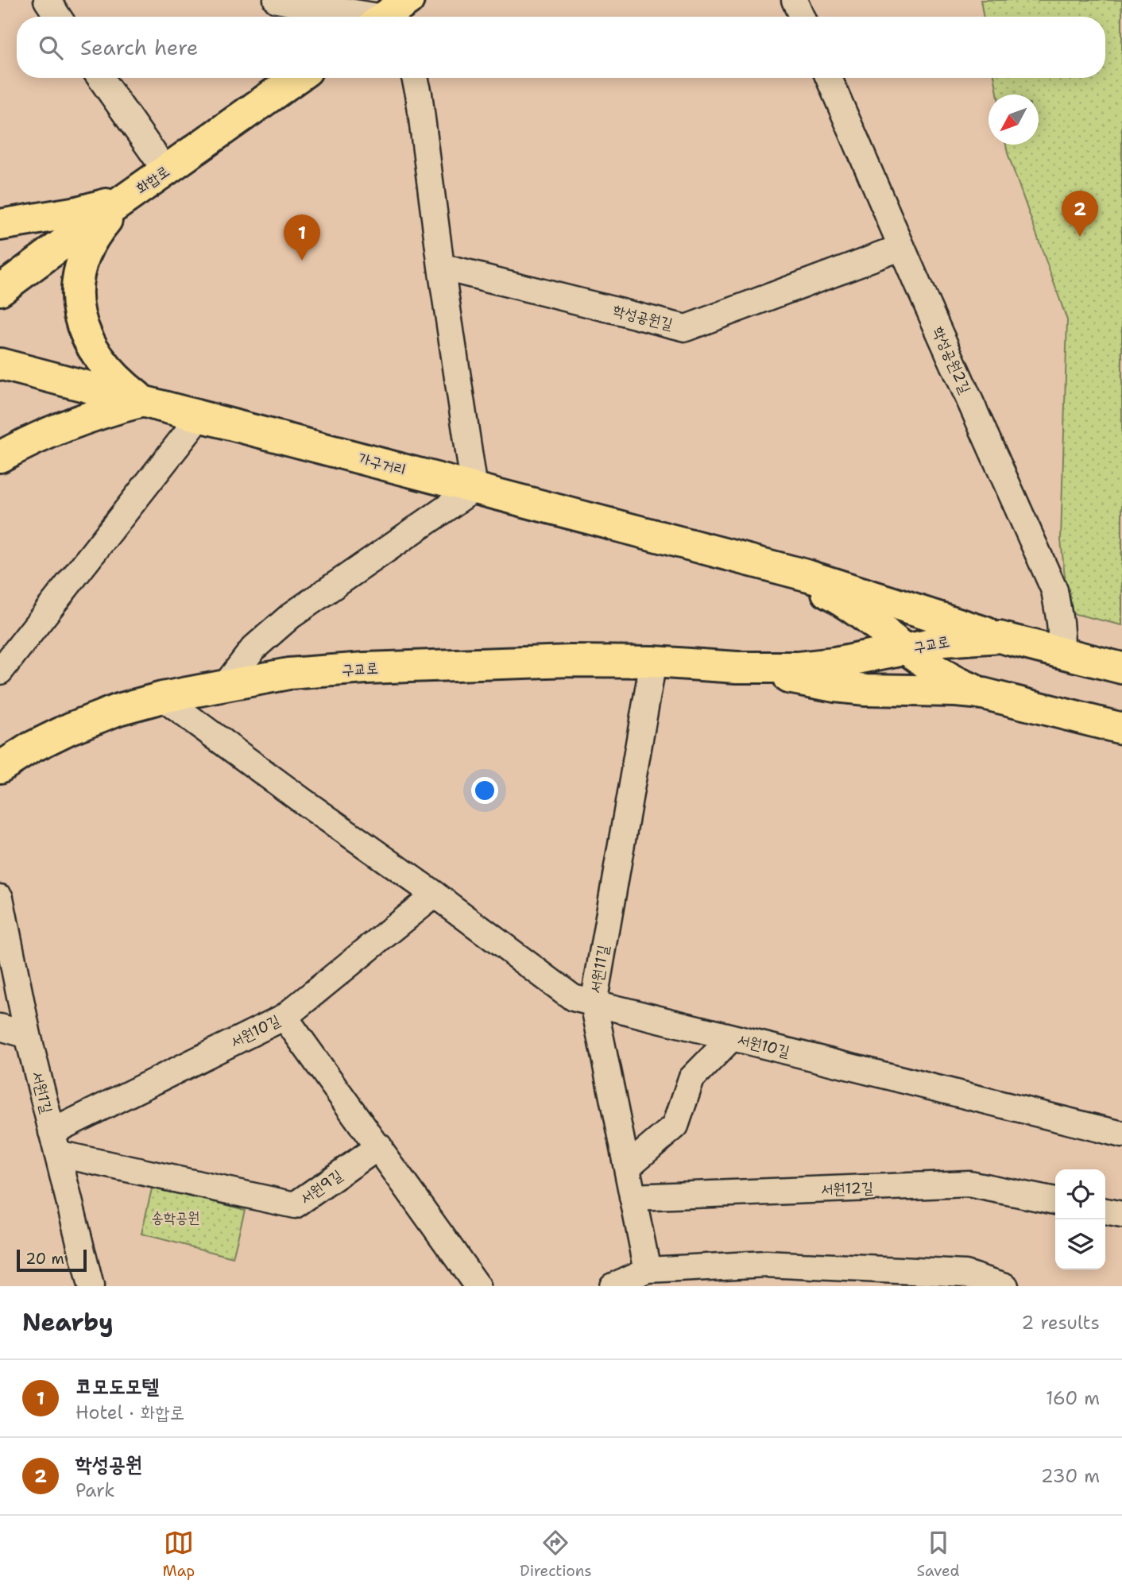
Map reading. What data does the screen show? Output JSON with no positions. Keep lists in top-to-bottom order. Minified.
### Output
{"streets":{"main road":["화합로","가구거리","구교로"],"street":["학성공원길","학성공원2길","서원11길","서원10길","서원1길","서원9길","서원12길"]},"crossings":[["학성공원길","학성공원2길"],["학성공원2길","구교로"],["구교로","서원11길"],["구교로","서원10길"],["서원11길","서원10길"],["서원11길","서원12길"],["서원10길","서원1길"],["서원10길","서원9길"],["서원1길","서원9길"]],"parks":["송학공원"],"scale_bar":"20 m","north":"bottom left","page":{"search":"Search here","pins":["2","1"],"scale":"20 m","heading":["Nearby","2 results"],"list":[{"mark":"1","name":"코모도모텔","note":"Hotel · 화합로","value":"160 m"},{"mark":"2","name":"학성공원","note":"Park","value":"230 m"}],"nav":["Map","Directions","Saved"]}}
